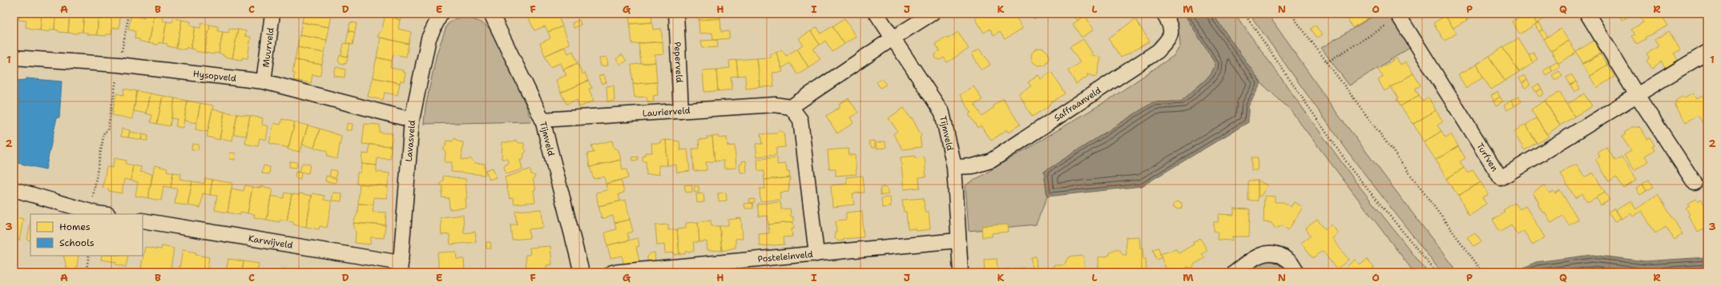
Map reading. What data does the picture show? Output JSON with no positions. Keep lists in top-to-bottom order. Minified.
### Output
{"streets":{"street":["Muurveld","Peperveld","Hysopveld","Saffraanveld","Laurierveld","Tijmveld","Lavasveld","Turfven","Karwijveld","Posteleinveld"]},"crossings":[["Muurveld","Hysopveld"],["Peperveld","Laurierveld"],["Hysopveld","Lavasveld"],["Saffraanveld","Tijmveld"],["Laurierveld","Tijmveld"],["Tijmveld","Posteleinveld"],["Lavasveld","Karwijveld"]],"legend":["Homes","Schools"],"grid":{"columns":["A","B","C","D","E","F","G","H","I","J","K","L","M","N","O","P","Q","R"],"rows":["1","2","3"]}}
